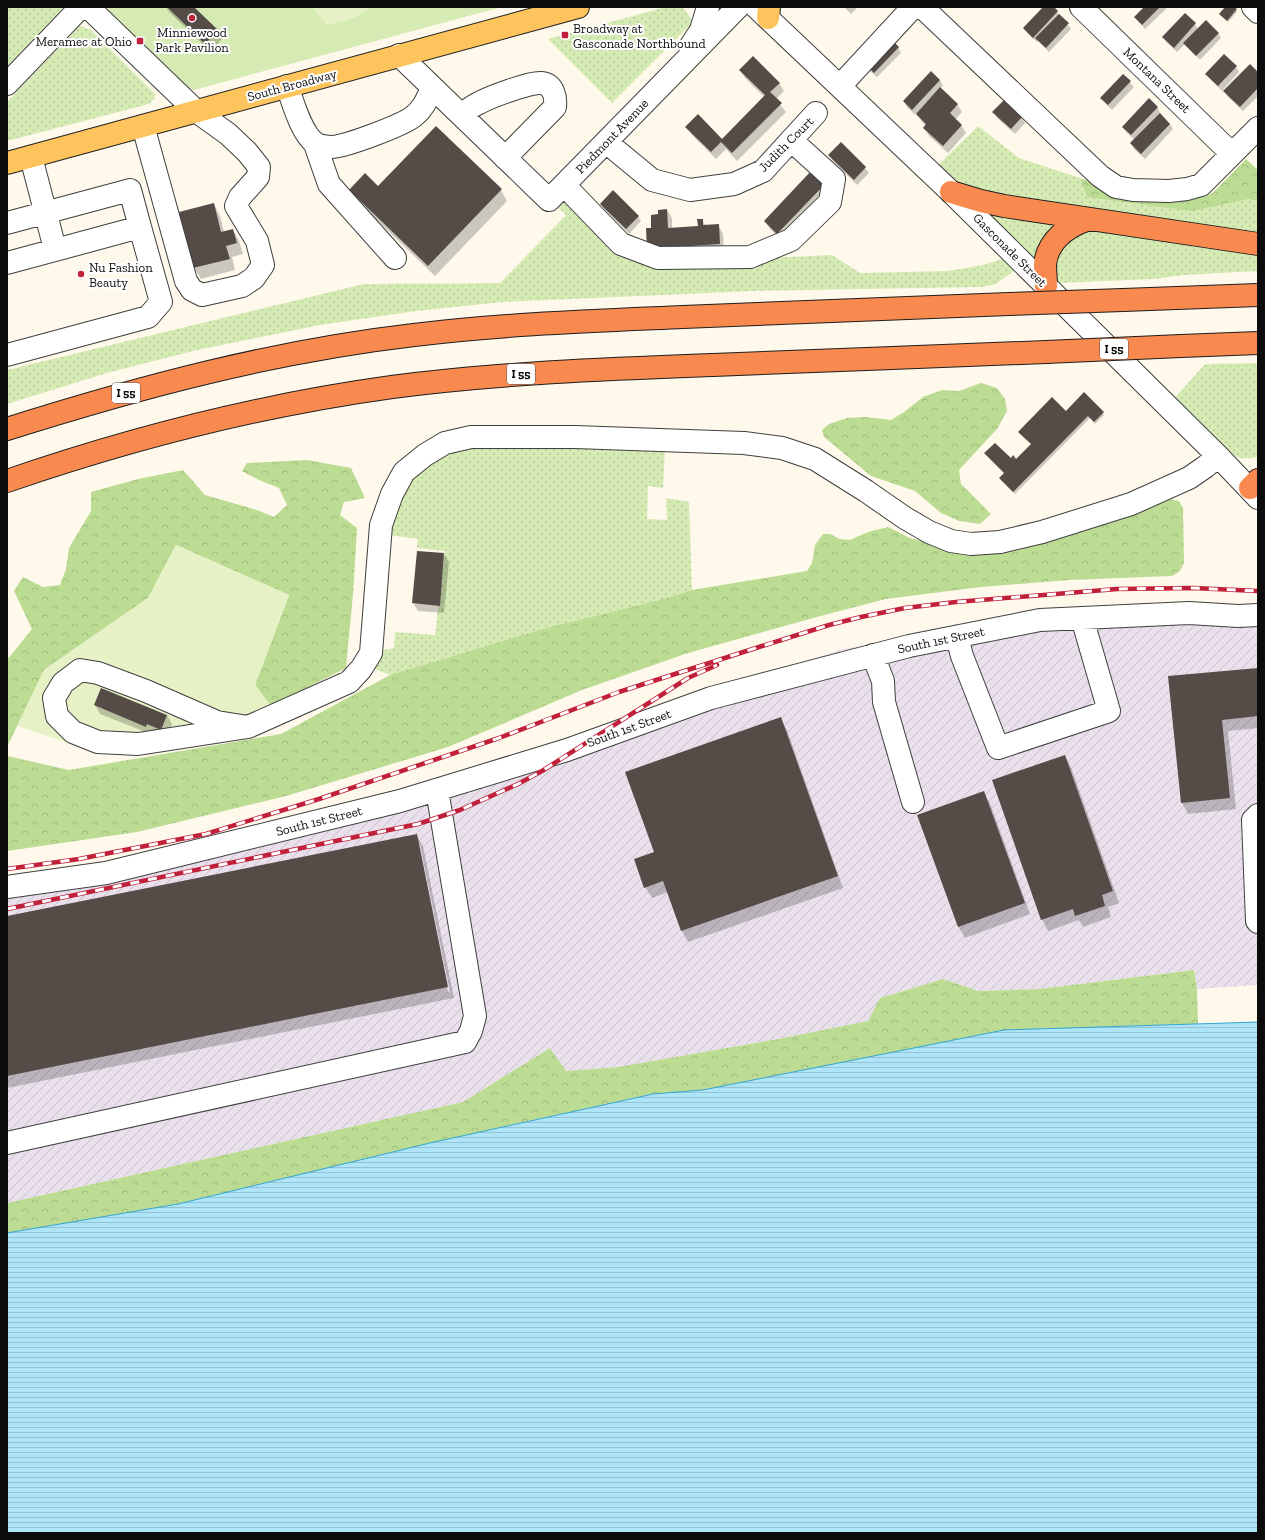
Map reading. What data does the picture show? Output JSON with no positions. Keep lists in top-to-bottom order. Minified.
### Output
{"streets":{"highway":["I 55"],"main road":["South Broadway"],"street":["Montana Street","Piedmont Avenue","Judith Court","Gasconade Street","South 1st Street"]},"crossings":[["Piedmont Avenue","Judith Court"]],"places":{"other":["Minniewood Park Pavilion","Nu Fashion Beauty"],"transit":["Broadway at Gasconade Northbound","Meramec at Ohio"]}}
